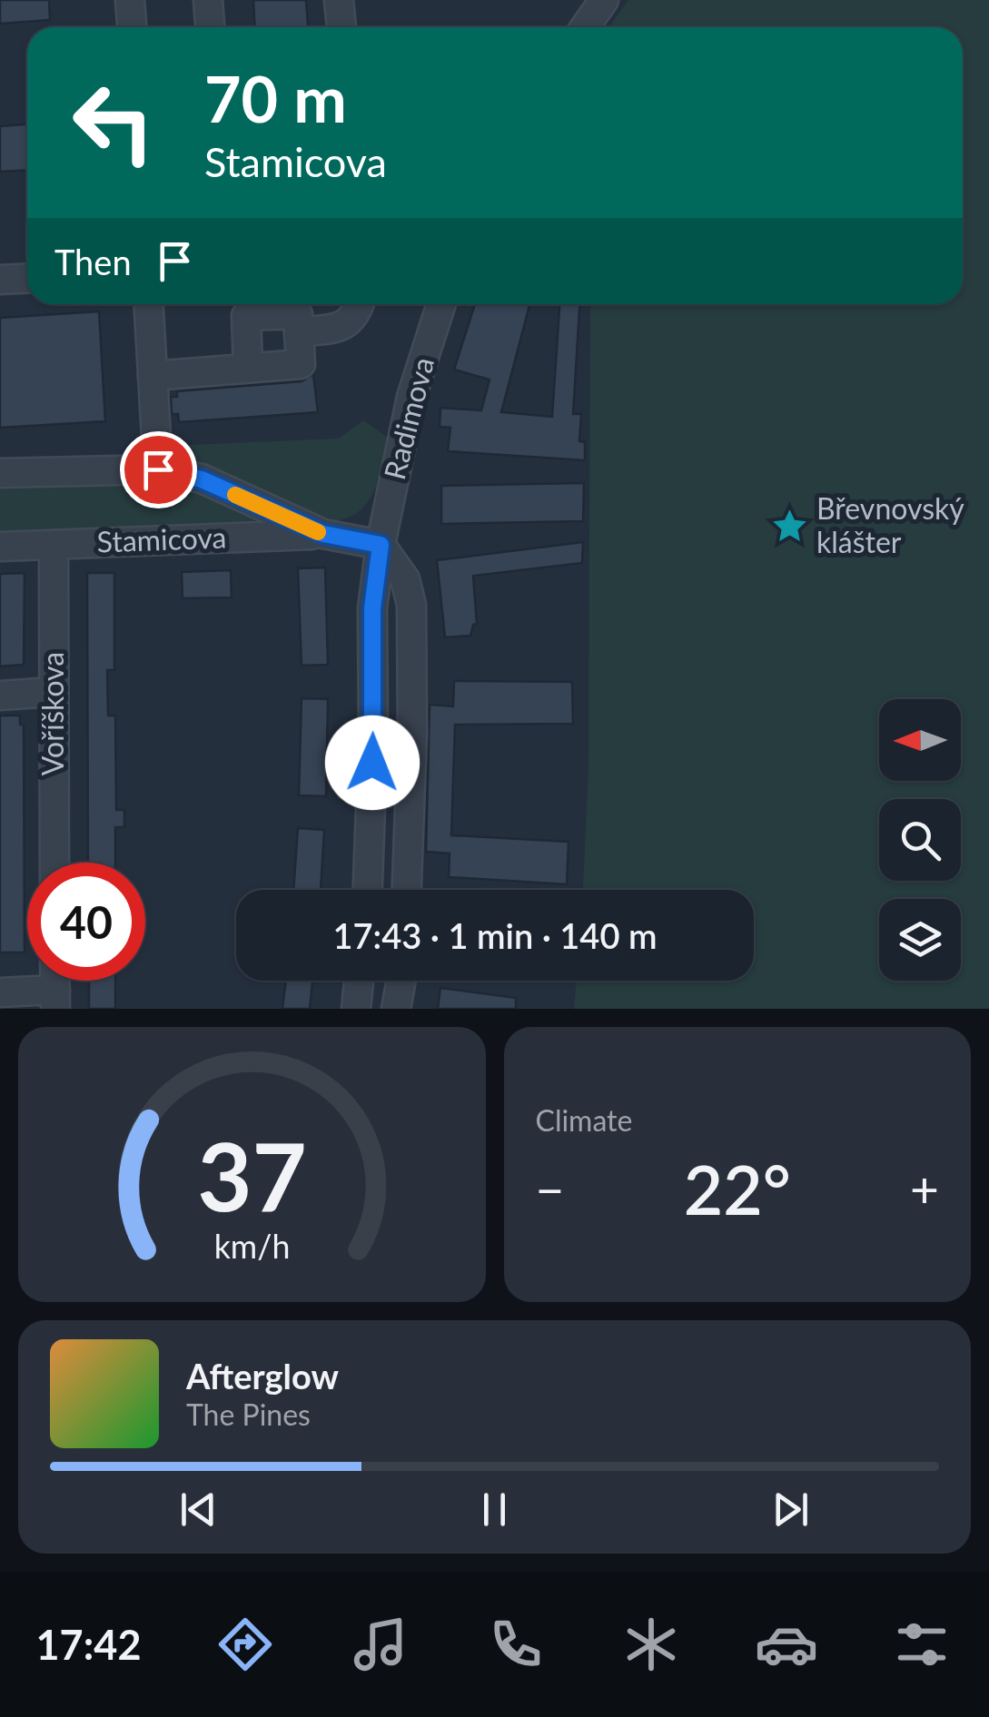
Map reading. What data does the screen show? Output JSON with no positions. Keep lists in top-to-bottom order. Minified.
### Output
{"streets":{"street":["Radimova","Stamicova","Voříškova"]},"crossings":[["Radimova","Stamicova"],["Stamicova","Voříškova"]],"places":{"place":["Břevnovský klášter"]},"north":"left","page":{"turn":["70 m","Stamicova"],"then":"Then","limit":"40","trip":"17:43 · 1 min · 140 m","tile":"Climate","heat":["−","22°","+"],"song":["Afterglow","The Pines"],"tabs":"17:42","gauge":["37","km/h"]}}
